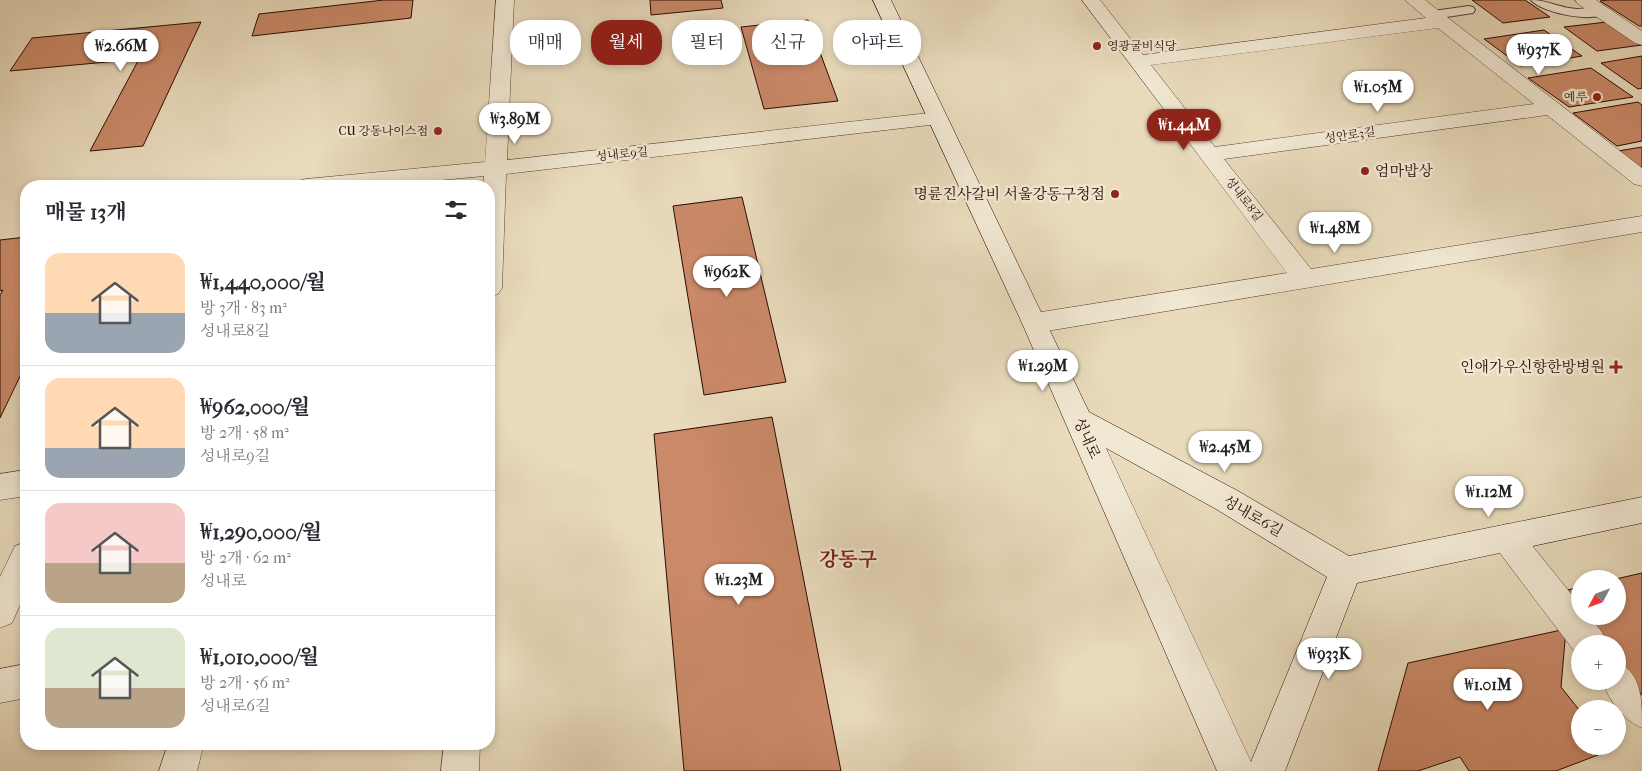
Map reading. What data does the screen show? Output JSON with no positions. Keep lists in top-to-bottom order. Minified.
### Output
{"streets":{"street":["성안로3길","성내로9길","성내로8길","성내로","성내로6길"]},"crossings":[["성안로3길","성내로8길"],["성내로9길","성내로"],["성내로","성내로6길"]],"districts":["강동구"],"places":{"other":["영광굴비식당","예루","CU 강동나이스점","엄마밥상","명륜진사갈비 서울강동구청점"],"health":["인애가우신향한방병원"]},"north":"bottom left","page":{"chip":["매매","월세","필터","신규","아파트"],"price":["₩2.66M","₩937K","₩1.05M","₩3.89M","₩1.44M","₩1.48M","₩962K","₩1.29M","₩2.45M","₩1.12M","₩1.23M","₩933K","₩1.01M"],"heading":"매물 13개","list":[{"name":"₩1,440,000/월","note":"방 3개 · 83 m² · 성내로8길"},{"name":"₩962,000/월","note":"방 2개 · 58 m² · 성내로9길"},{"name":"₩1,290,000/월","note":"방 2개 · 62 m² · 성내로"},{"name":"₩1,010,000/월","note":"방 2개 · 56 m² · 성내로6길"}],"map_buttons":["+","−"]}}
